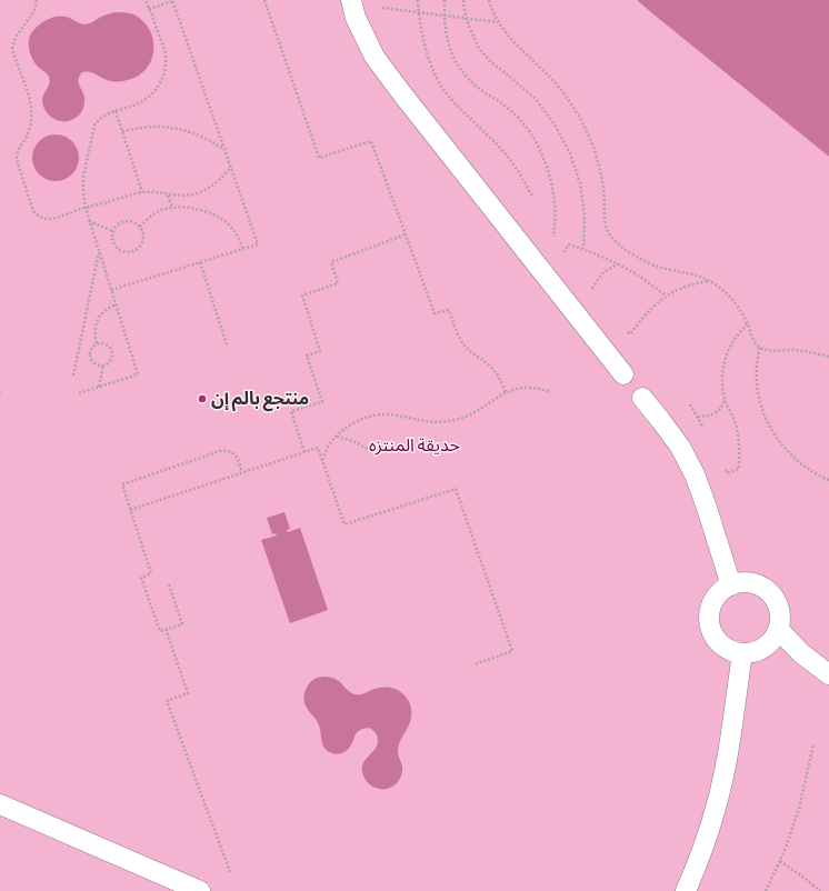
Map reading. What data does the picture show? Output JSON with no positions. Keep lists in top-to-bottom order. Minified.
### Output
{"parks":["حديقة المنتزه"],"places":["منتجع بالم إن"]}
